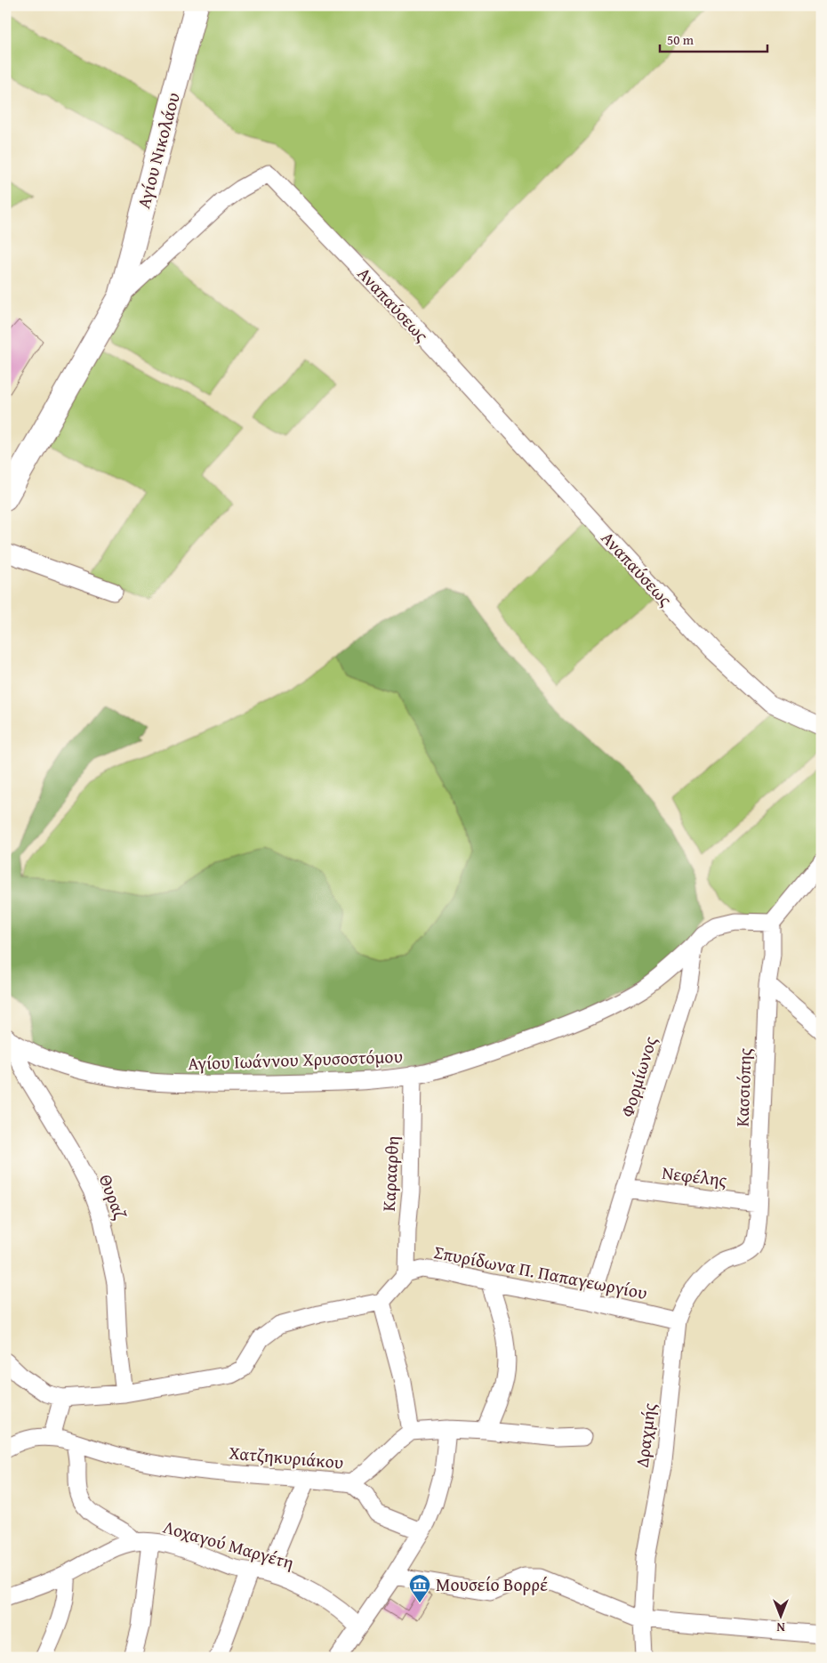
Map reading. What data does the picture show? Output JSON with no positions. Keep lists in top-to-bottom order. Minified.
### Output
{"streets":{"street":["Αγίου Νικολάου","Αναπαύσεως","Αγίου Ιωάννου Χρυσοστόμου","Φορμίωνος","Κασσιόπης","Καρααρθη","Νεφέλης","Θυραζ","Σπυρίδωνα Π. Παπαγεωργίου","Δραχμής","Χατζηκυριάκου","Λοχαγού Μαργέτη"]},"crossings":[["Αγίου Νικολάου","Αναπαύσεως"],["Αγίου Ιωάννου Χρυσοστόμου","Φορμίωνος"],["Αγίου Ιωάννου Χρυσοστόμου","Καρααρθη"],["Αγίου Ιωάννου Χρυσοστόμου","Θυραζ"],["Φορμίωνος","Νεφέλης"],["Φορμίωνος","Σπυρίδωνα Π. Παπαγεωργίου"],["Κασσιόπης","Νεφέλης"],["Κασσιόπης","Δραχμής"],["Καρααρθη","Σπυρίδωνα Π. Παπαγεωργίου"],["Σπυρίδωνα Π. Παπαγεωργίου","Δραχμής"]],"places":{"museum":["Μουσείο Βορρέ"]},"scale_bar":"50 m","north":"bottom"}
